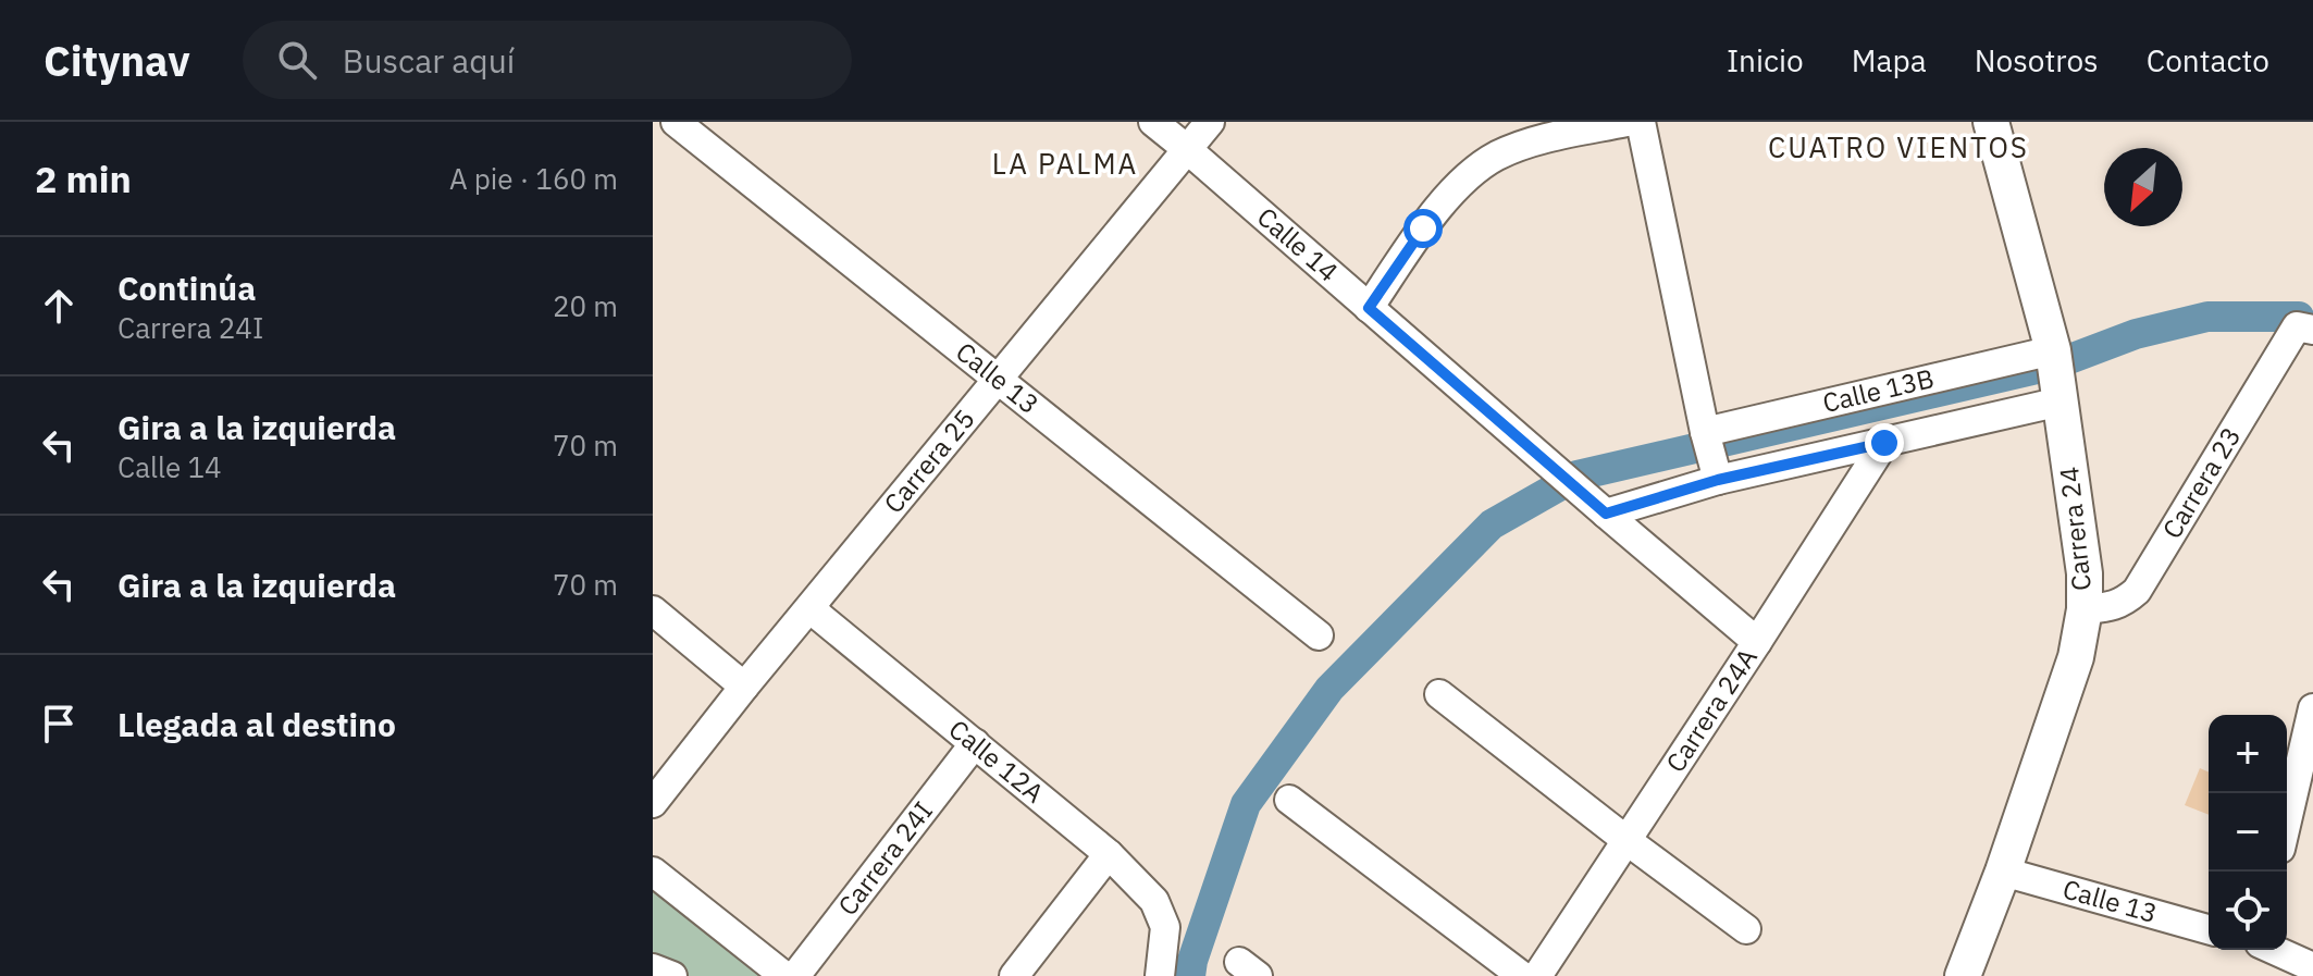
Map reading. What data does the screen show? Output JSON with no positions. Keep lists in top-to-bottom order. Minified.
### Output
{"streets":{"street":["Calle 14","Calle 13","Calle 13B","Carrera 25","Carrera 23","Carrera 24","Carrera 24A","Calle 12A","Carrera 24I"]},"crossings":[["Calle 14","Carrera 25"],["Calle 14","Carrera 24A"],["Calle 13","Carrera 25"],["Calle 13","Carrera 24"],["Calle 13B","Carrera 24"],["Carrera 25","Calle 12A"],["Carrera 23","Carrera 24"],["Calle 12A","Carrera 24I"]],"districts":["CUATRO VIENTOS","LA PALMA"],"north":"bottom left","page":{"header":"Citynav","search":"Buscar aquí","nav":["Inicio","Mapa","Nosotros","Contacto"],"heading":["2 min","A pie · 160 m"],"list":[["Continúa","Carrera 24I","20 m"],["Gira a la izquierda","Calle 14","70 m"],["Gira a la izquierda","70 m"],"Llegada al destino"],"map_buttons":["+","−"]}}
